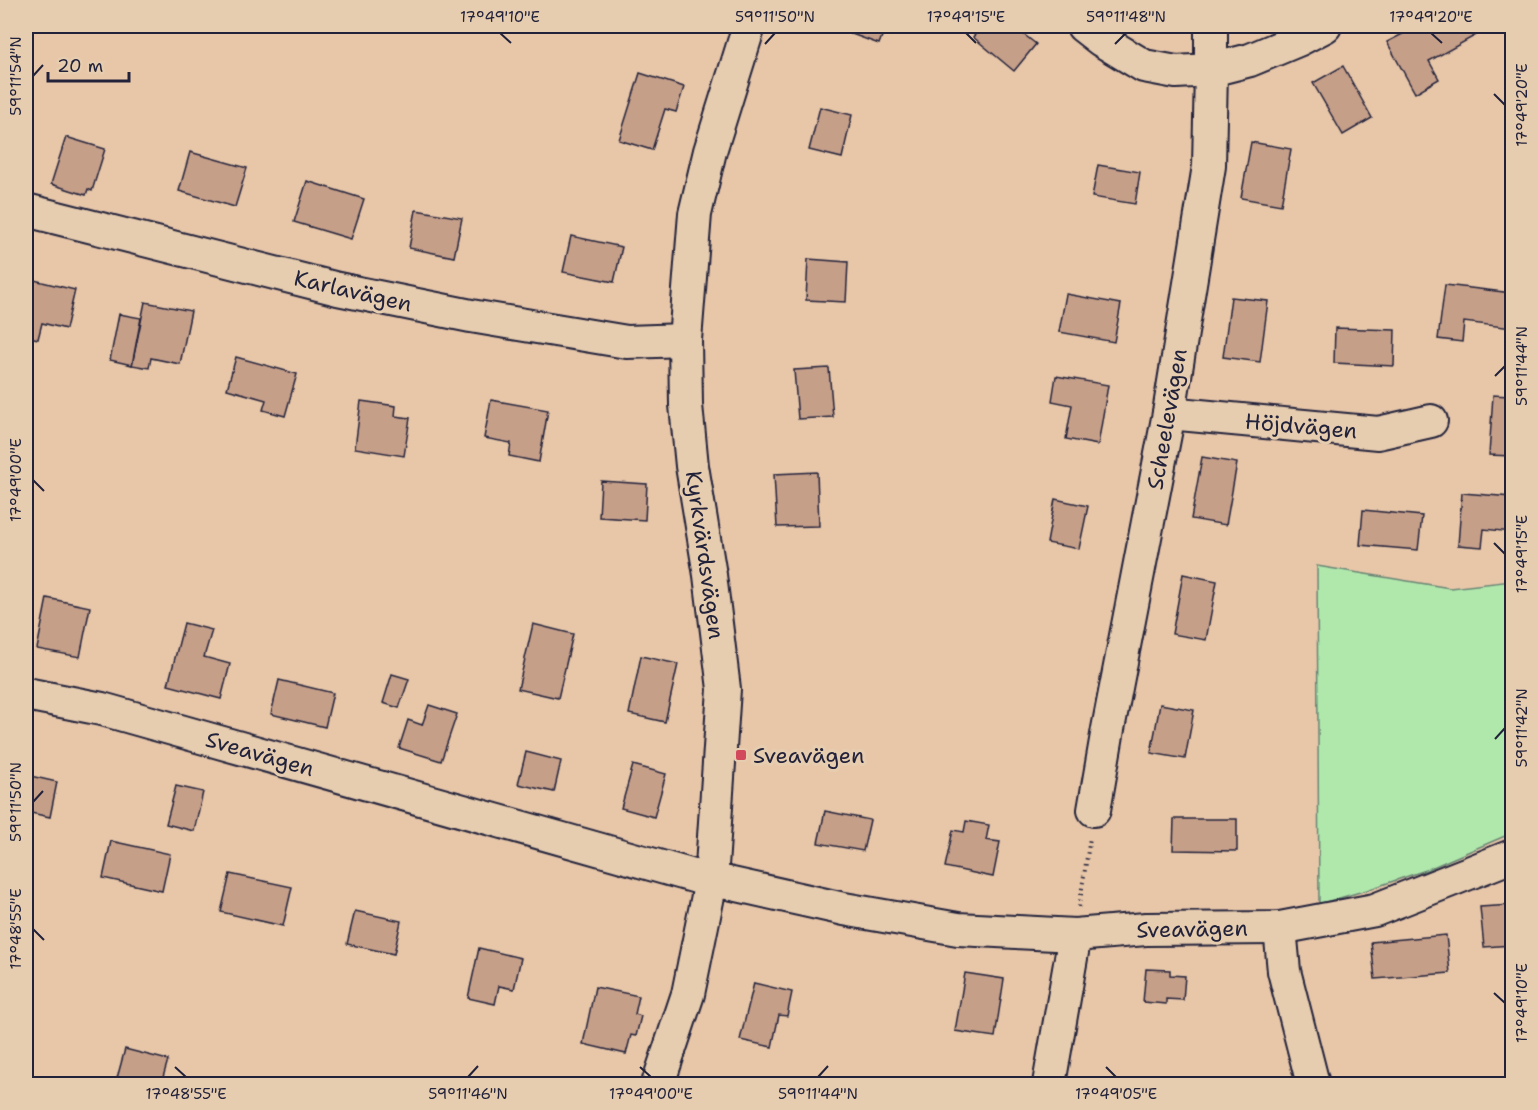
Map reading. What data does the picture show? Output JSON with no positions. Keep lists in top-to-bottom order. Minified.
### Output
{"streets":{"street":["Karlavägen","Scheelevägen","Höjdvägen","Kyrkvärdsvägen","Sveavägen"]},"crossings":[["Karlavägen","Kyrkvärdsvägen"],["Scheelevägen","Höjdvägen"],["Kyrkvärdsvägen","Sveavägen"]],"places":{"transit":["Sveavägen"]},"scale_bar":"20 m","coordinates":["17°49'10\"E","59°11'50\"N","17°49'15\"E","59°11'48\"N","17°49'20\"E","59°11'54\"N","59°11'44\"N","17°49'00\"E","59°11'42\"N","17°48'55\"E","59°11'46\"N","17°49'05\"E"]}
